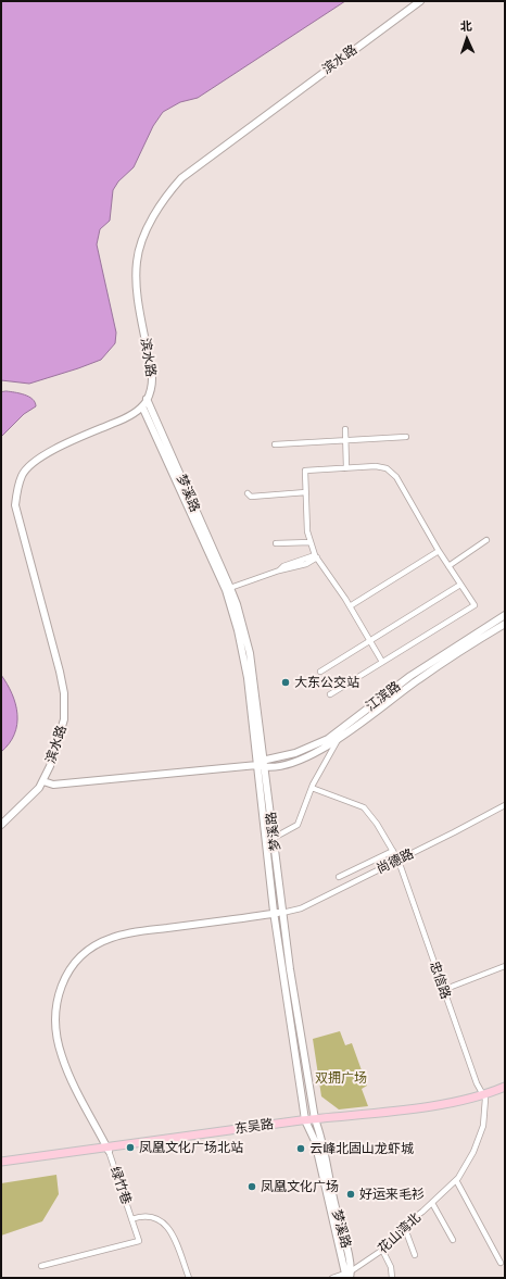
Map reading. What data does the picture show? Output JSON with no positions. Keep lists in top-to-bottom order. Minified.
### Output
{"streets":{"main road":["滨水路","梦溪路","江滨路","东吴路"],"street":["尚德路","忠信路","绿竹巷","花山湾北"]},"crossings":[["滨水路","梦溪路"],["滨水路","江滨路"],["梦溪路","江滨路"],["梦溪路","尚德路"],["梦溪路","东吴路"],["梦溪路","花山湾北"],["尚德路","忠信路"],["忠信路","东吴路"],["忠信路","花山湾北"],["东吴路","绿竹巷"],["东吴路","花山湾北"]],"parks":["双拥广场"],"places":["大东公交站","凤凰文化广场北站","云峰北固山龙虾城","凤凰文化广场","好运来毛衫"],"north":"top"}
